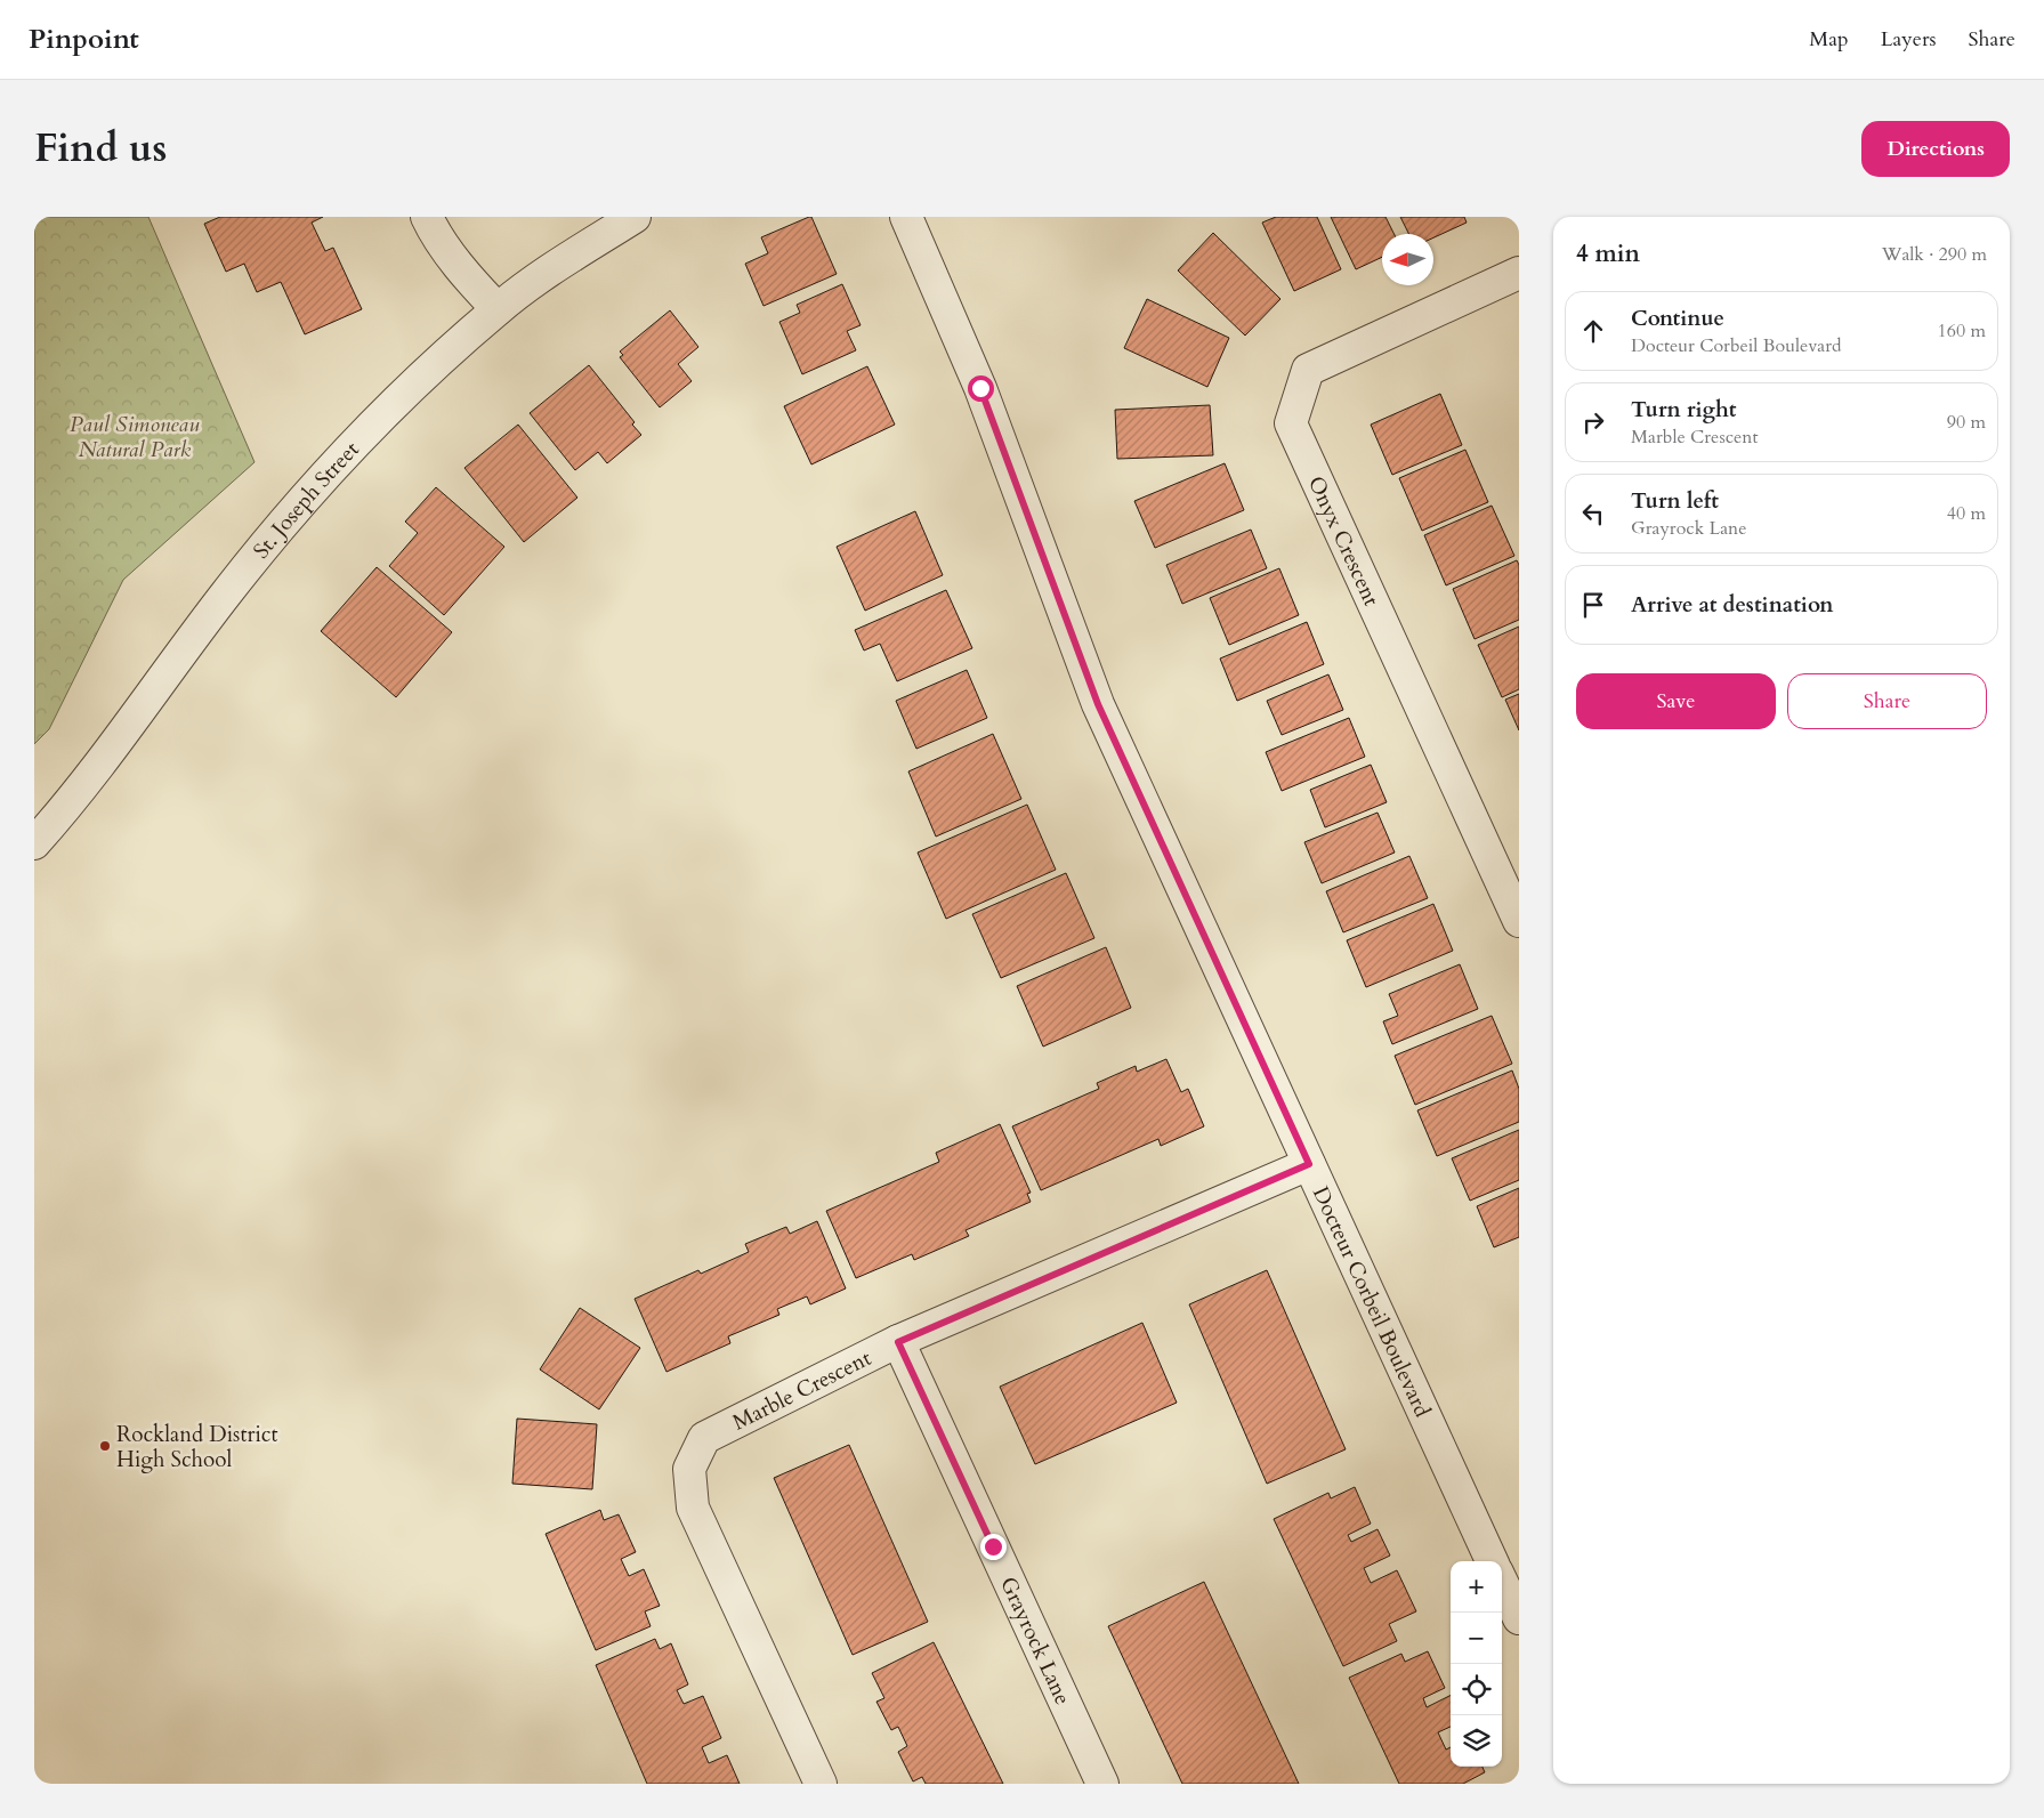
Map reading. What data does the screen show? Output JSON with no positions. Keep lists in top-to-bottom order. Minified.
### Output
{"streets":{"street":["St. Joseph Street","Onyx Crescent","Docteur Corbeil Boulevard","Marble Crescent","Grayrock Lane"]},"crossings":[["Docteur Corbeil Boulevard","Marble Crescent"],["Marble Crescent","Grayrock Lane"]],"parks":["Paul Simoneau Natural Park"],"places":["Rockland District High School"],"north":"left","page":{"header":"Pinpoint","nav":["Map","Layers","Share"],"title":"Find us","buttons":["Directions",["Save","Share"]],"heading":["4 min","Walk · 290 m"],"list":[["Continue","Docteur Corbeil Boulevard","160 m"],["Turn right","Marble Crescent","90 m"],["Turn left","Grayrock Lane","40 m"],"Arrive at destination"],"map_buttons":["+","−"]}}
